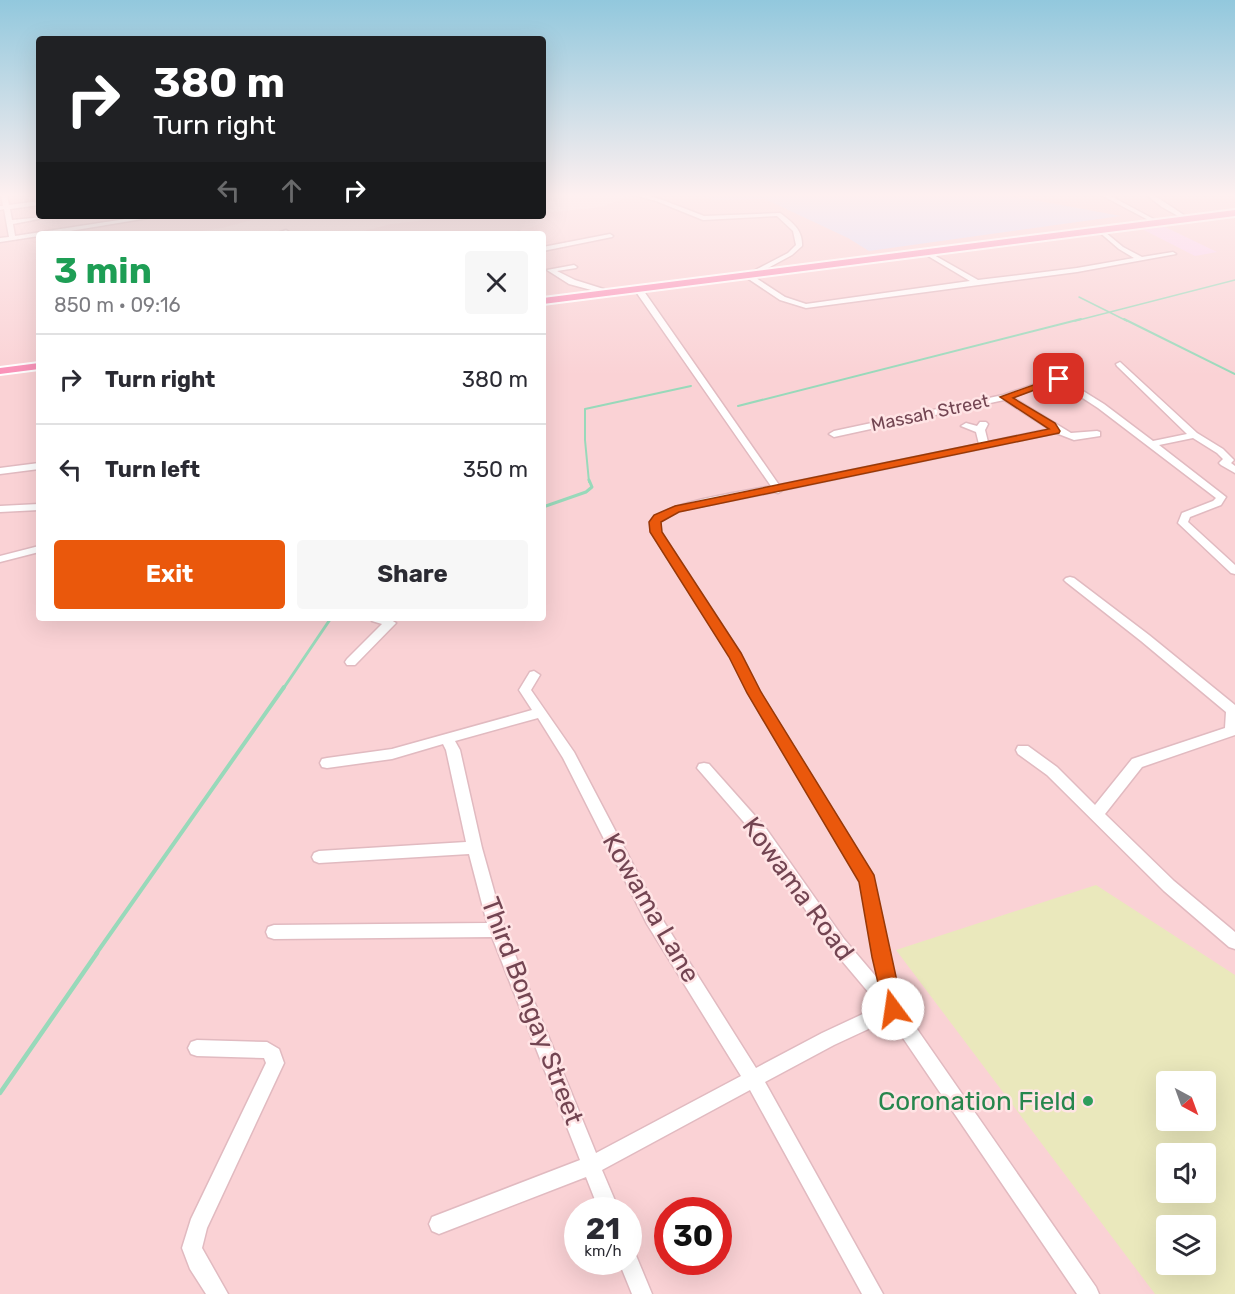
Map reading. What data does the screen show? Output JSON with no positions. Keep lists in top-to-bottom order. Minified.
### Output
{"streets":{"street":["Massah Street","Kowama Road","Kowama Lane","Third Bongay Street"]},"places":["Coronation Field"],"north":"bottom right","page":{"turn":["380 m","Turn right"],"heading":["3 min","850 m · 09:16"],"list":[{"name":"Turn right","value":"380 m"},{"name":"Turn left","value":"350 m"}],"buttons":["Exit","Share"],"speed":"21 km/h","limit":"30"}}
